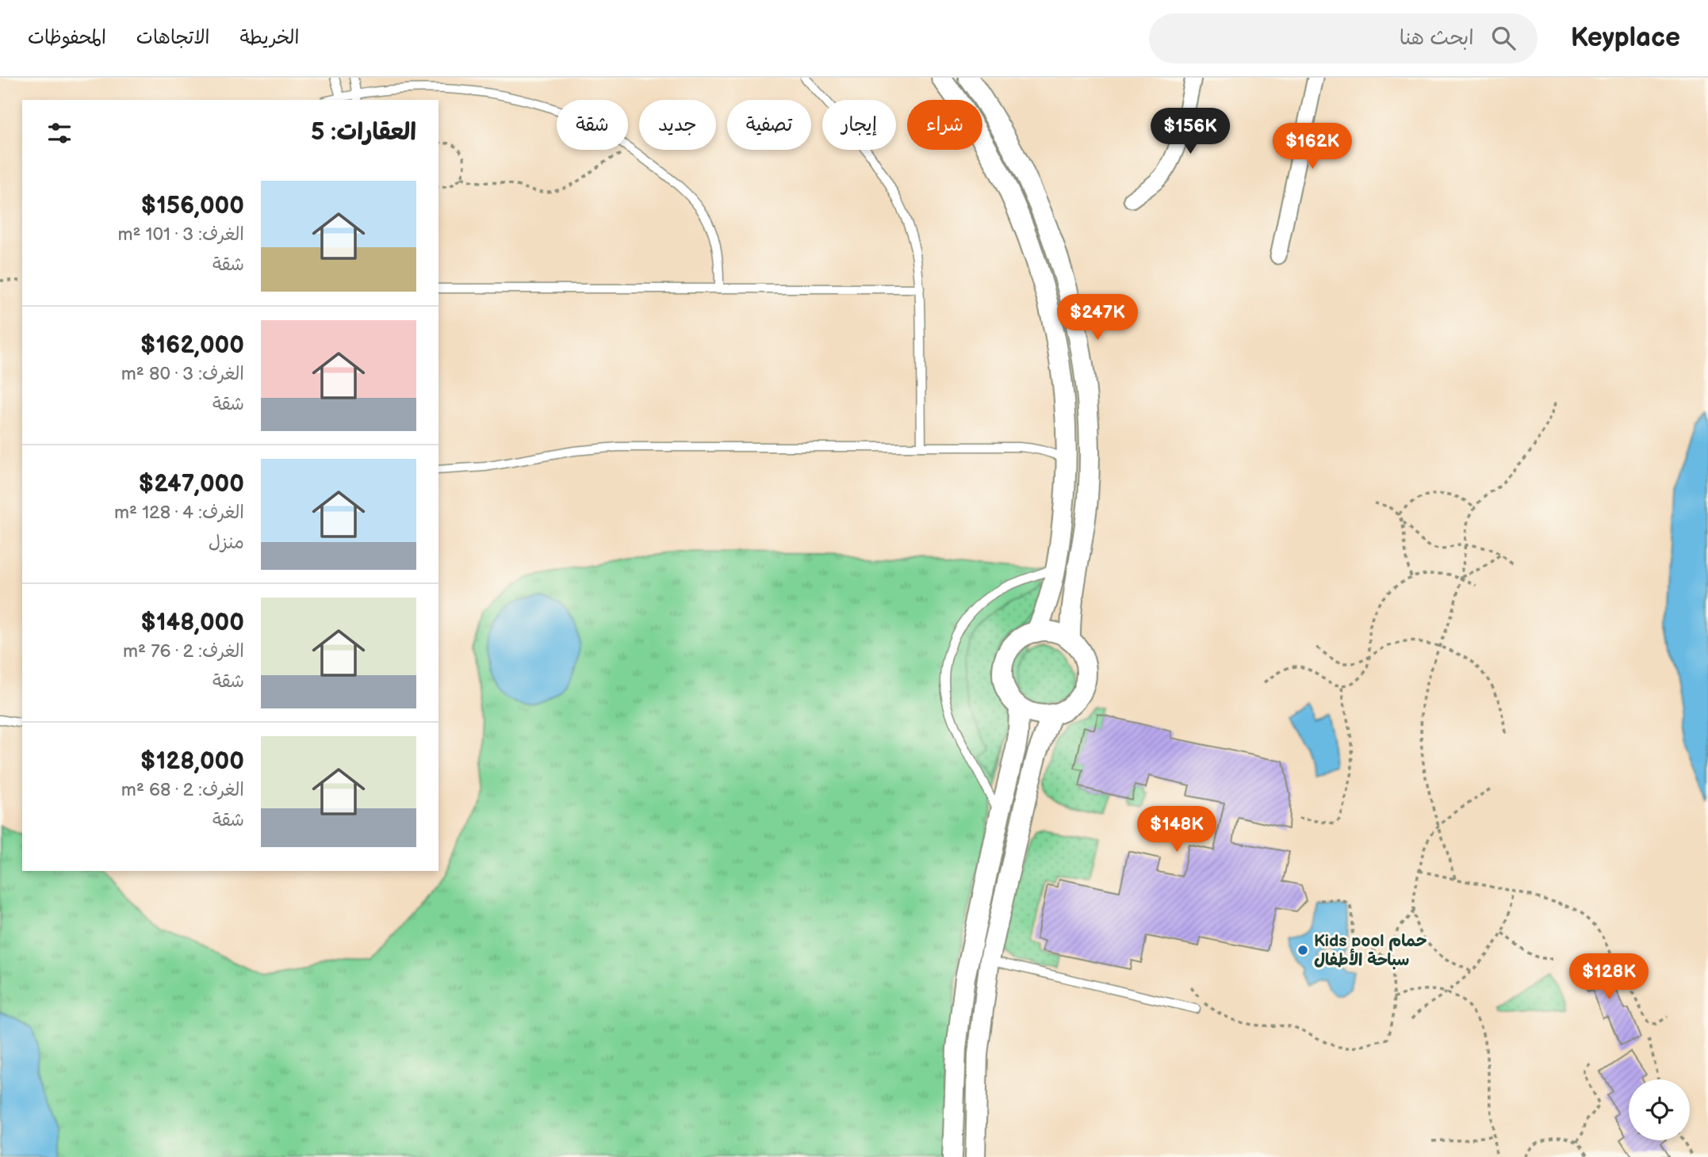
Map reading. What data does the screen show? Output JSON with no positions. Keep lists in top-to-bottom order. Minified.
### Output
{"places":["Kids pool حمام سباحة الأطفال"],"page":{"header":"Keyplace","search":"ابحث هنا","nav":["الخريطة","الاتجاهات","المحفوظات"],"chip":["شراء","إيجار","تصفية","جديد","شقة"],"heading":"العقارات: 5","price":["$156K","$162K","$247K","$148K","$128K"],"list":[{"name":"$156,000","note":"الغرف: 3 · 101 m² · شقة"},{"name":"$162,000","note":"الغرف: 3 · 80 m² · شقة"},{"name":"$247,000","note":"الغرف: 4 · 128 m² · منزل"},{"name":"$148,000","note":"الغرف: 2 · 76 m² · شقة"},{"name":"$128,000","note":"الغرف: 2 · 68 m² · شقة"}]}}
